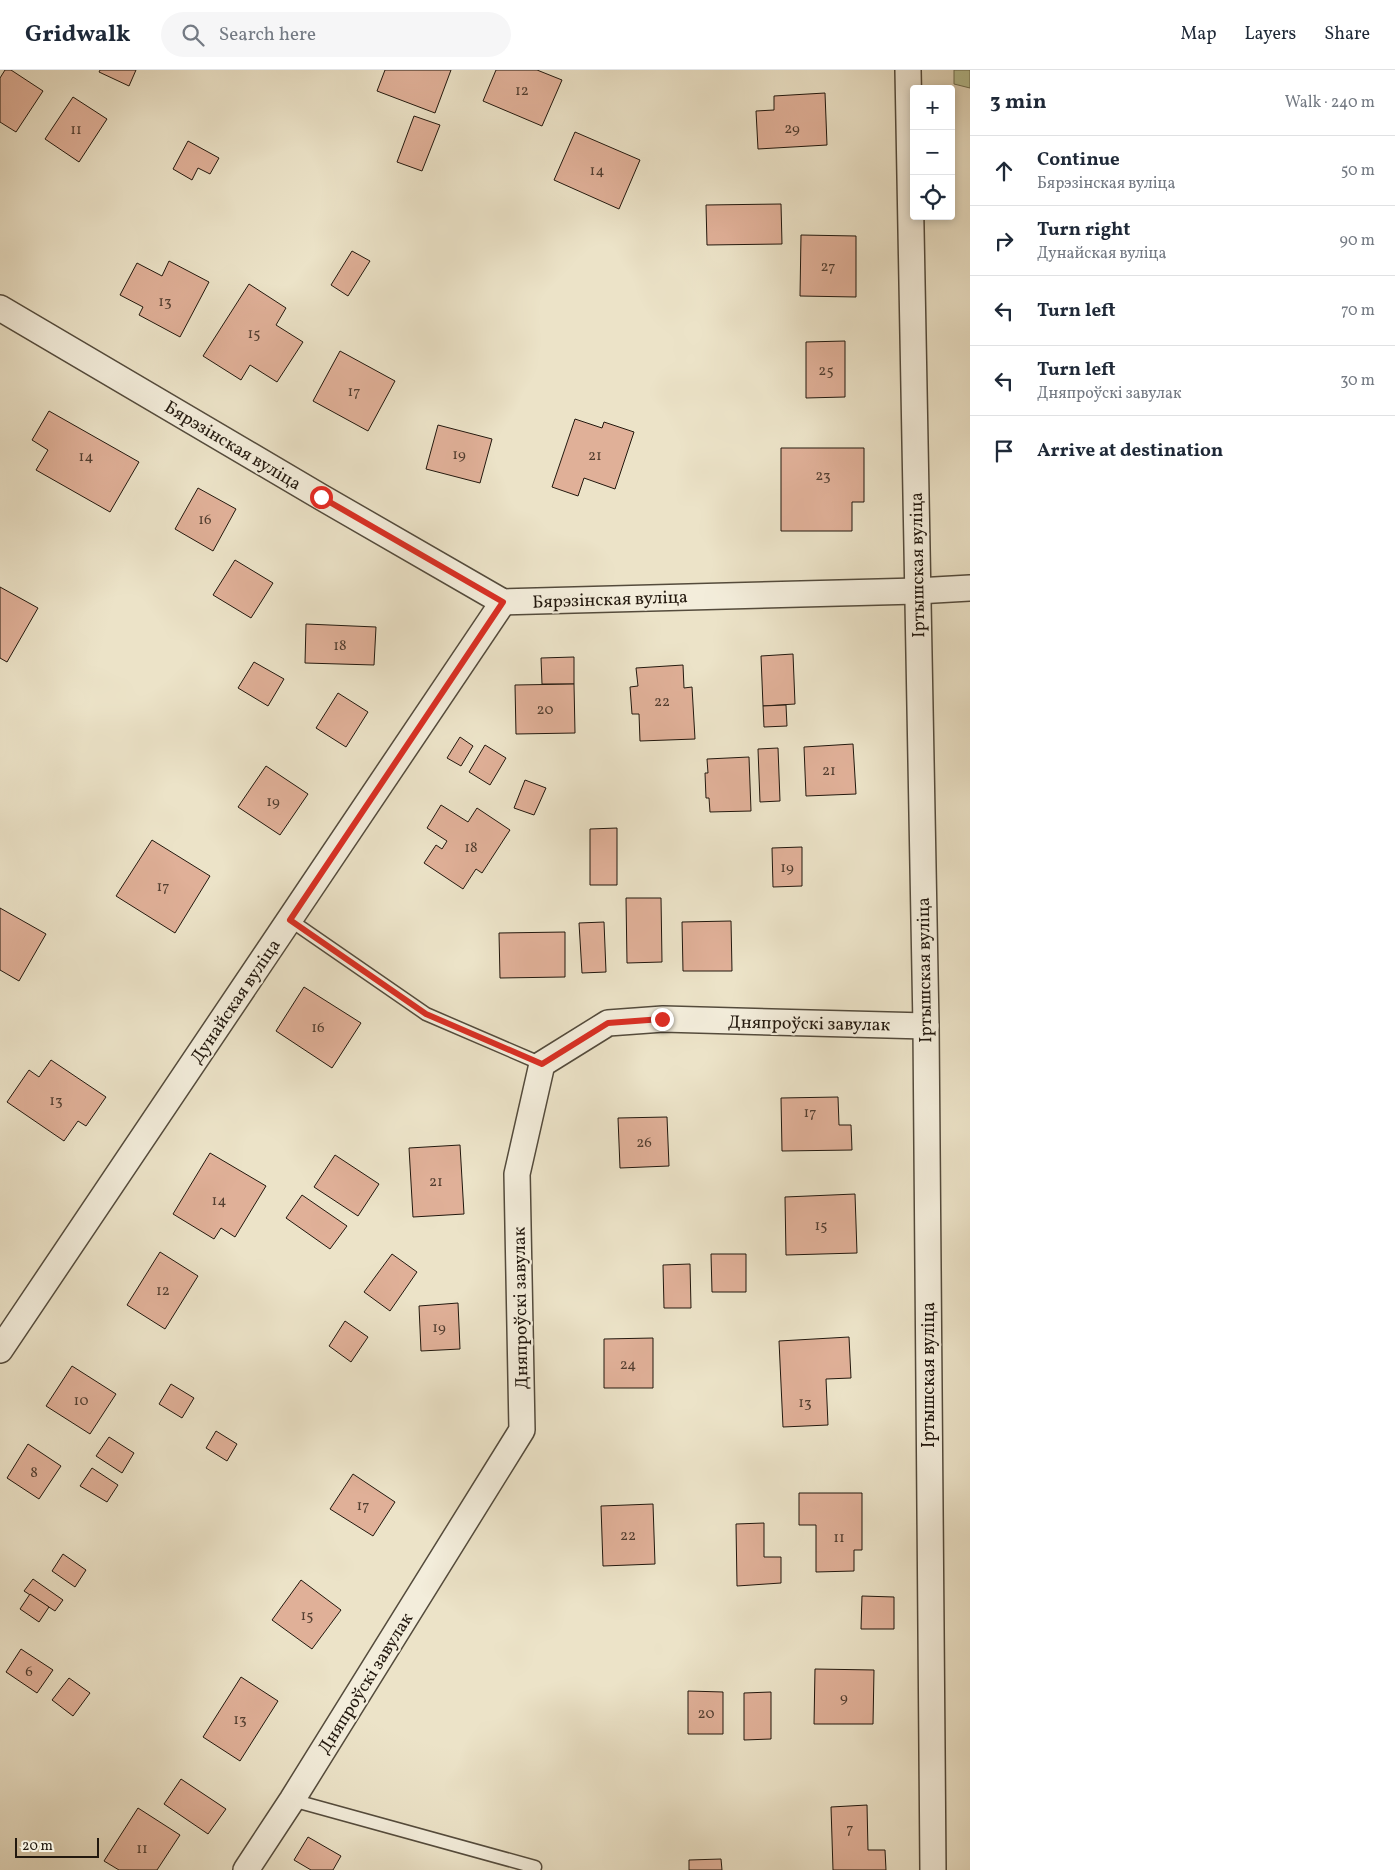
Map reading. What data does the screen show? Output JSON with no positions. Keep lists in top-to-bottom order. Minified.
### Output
{"streets":{"street":["Бярэзінская вуліца","Іртышская вуліца","Дунайская вуліца","Дняпроўскі завулак"]},"crossings":[["Бярэзінская вуліца","Іртышская вуліца"],["Бярэзінская вуліца","Дунайская вуліца"],["Іртышская вуліца","Дняпроўскі завулак"]],"house_numbers":["12","29","11","14","27","13","15","25","17","19","21","14","23","16","18","22","20","21","19","18","19","17","16","13","17","26","21","14","15","12","19","24","10","13","8","17","22","11","15","6","9","20","13","7","11"],"scale_bar":"20 m","page":{"header":"Gridwalk","search":"Search here","nav":["Map","Layers","Share"],"heading":["3 min","Walk · 240 m"],"map_buttons":["+","−"],"list":[["Continue","Бярэзінская вуліца","50 m"],["Turn right","Дунайская вуліца","90 m"],["Turn left","70 m"],["Turn left","Дняпроўскі завулак","30 m"],"Arrive at destination"],"scale":"20 m"}}
